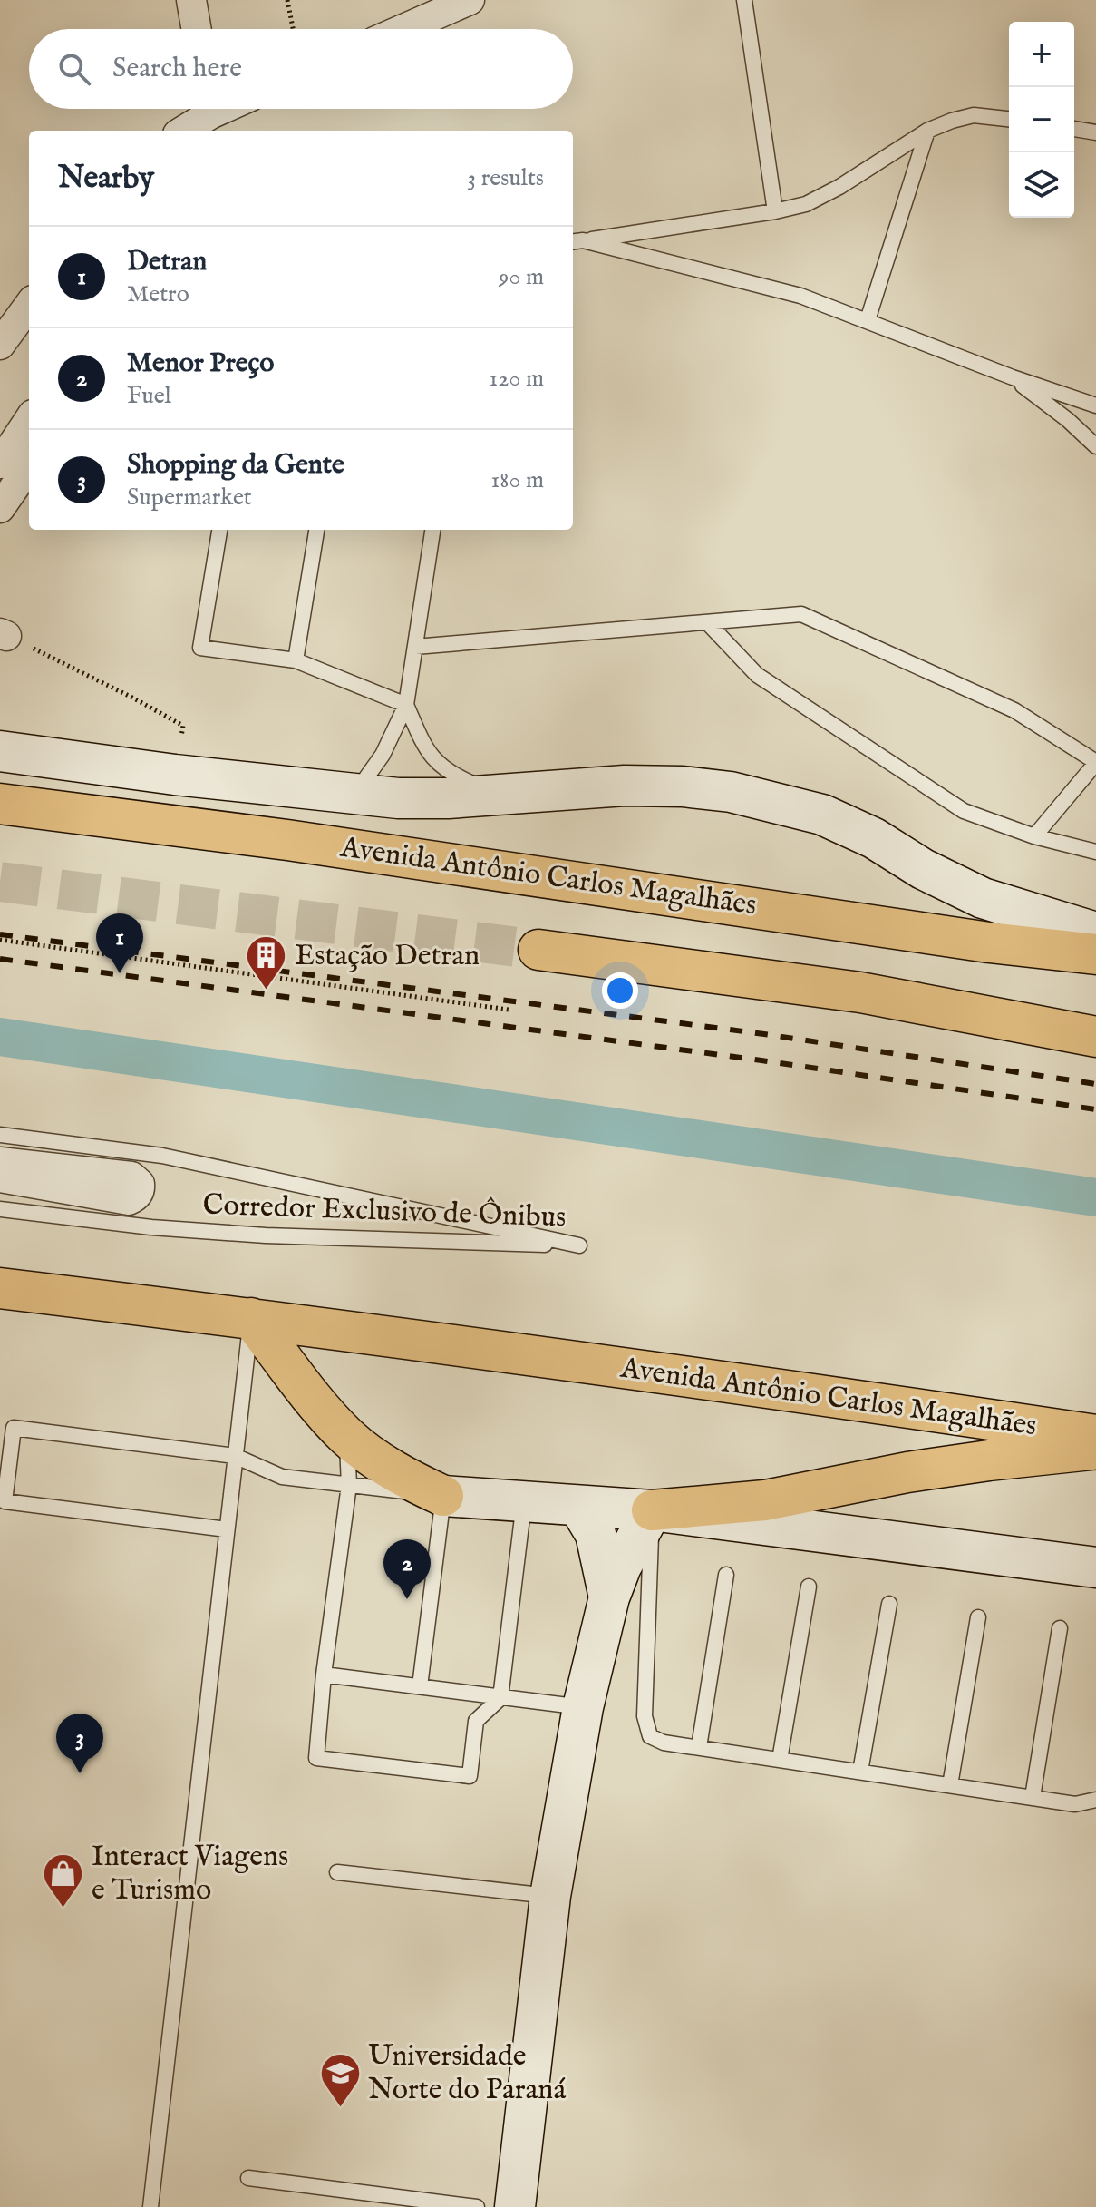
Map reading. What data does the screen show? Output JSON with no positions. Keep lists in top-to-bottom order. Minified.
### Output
{"streets":{"main road":["Avenida Antônio Carlos Magalhães"],"lane":["Corredor Exclusivo de Ônibus"]},"places":{"building":["Estação Detran"],"shop":["Interact Viagens e Turismo"],"school or university":["Universidade Norte do Paraná"]},"page":{"map_buttons":["+","−"],"search":"Search here","heading":["Nearby","3 results"],"list":[{"mark":"1","name":"Detran","note":"Metro","value":"90 m"},{"mark":"2","name":"Menor Preço","note":"Fuel","value":"120 m"},{"mark":"3","name":"Shopping da Gente","note":"Supermarket","value":"180 m"}],"pins":["1","2","3"]}}
